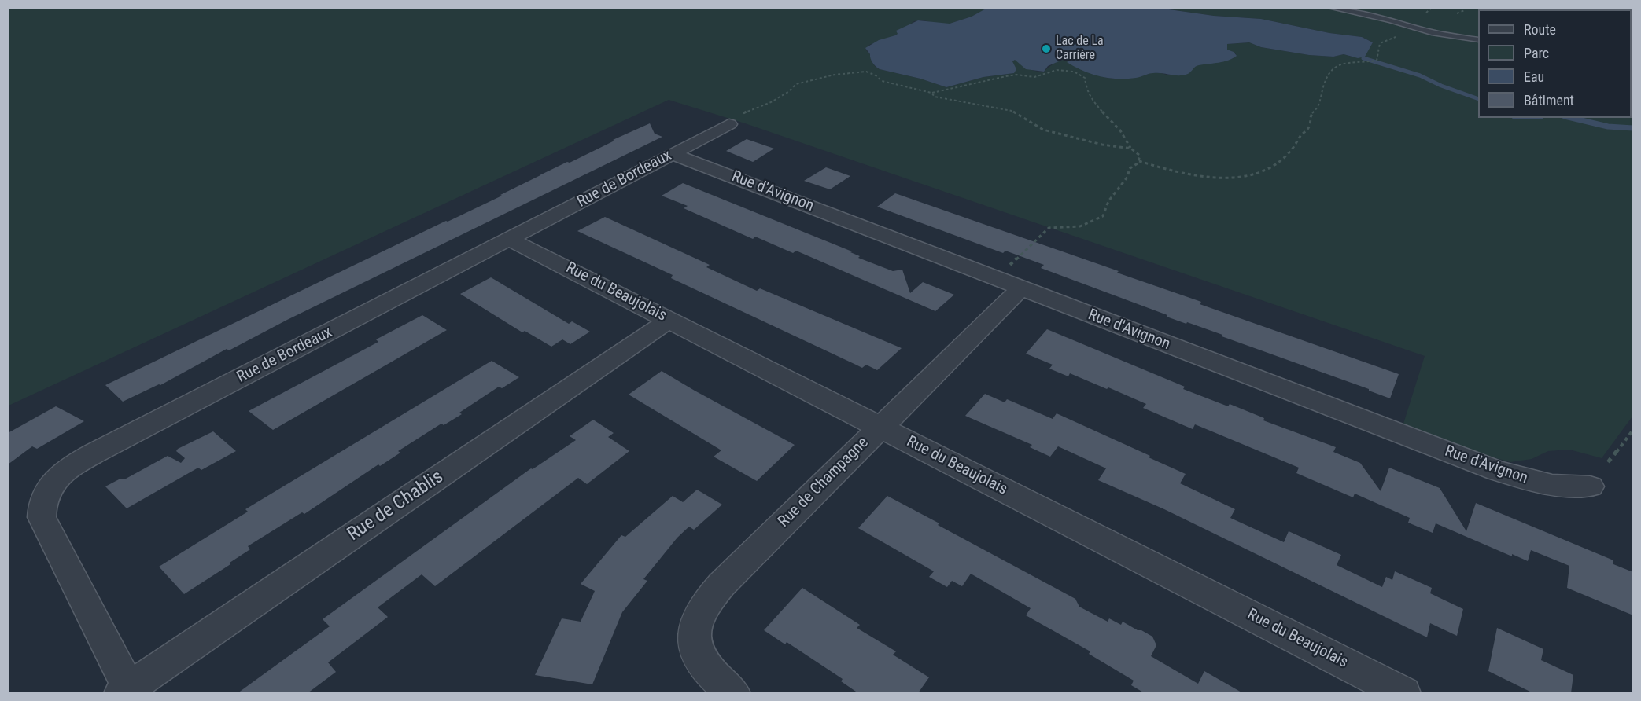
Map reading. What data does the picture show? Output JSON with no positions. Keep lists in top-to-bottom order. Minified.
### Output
{"streets":{"street":["Rue de Bordeaux","Rue d'Avignon","Rue du Beaujolais","Rue de Champagne","Rue de Chablis"]},"crossings":[["Rue de Bordeaux","Rue d'Avignon"],["Rue de Bordeaux","Rue du Beaujolais"],["Rue de Bordeaux","Rue de Chablis"],["Rue d'Avignon","Rue de Champagne"],["Rue du Beaujolais","Rue de Champagne"],["Rue du Beaujolais","Rue de Chablis"]],"places":["Lac de La Carrière"],"legend":["Route","Parc","Eau","Bâtiment"]}
